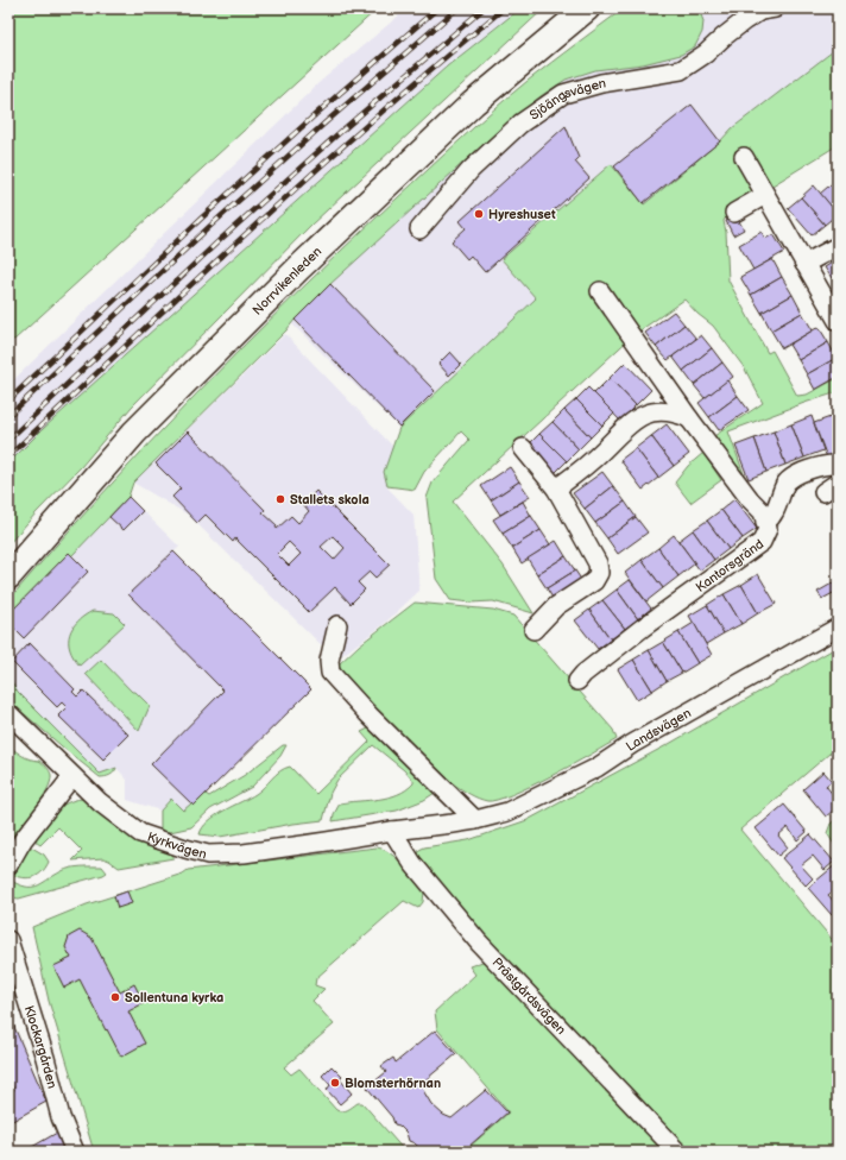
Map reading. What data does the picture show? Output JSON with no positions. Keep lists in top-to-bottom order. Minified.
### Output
{"streets":{"main road":["Norrvikenleden"],"street":["Sjöängsvägen","Kantorsgränd","Landsvägen","Kyrkvägen","Prästgårdsvägen","Klockargården"]},"crossings":[["Landsvägen","Kyrkvägen"],["Landsvägen","Prästgårdsvägen"],["Kyrkvägen","Prästgårdsvägen"]],"places":["Hyreshuset","Stallets skola","Sollentuna kyrka","Blomsterhörnan"]}
